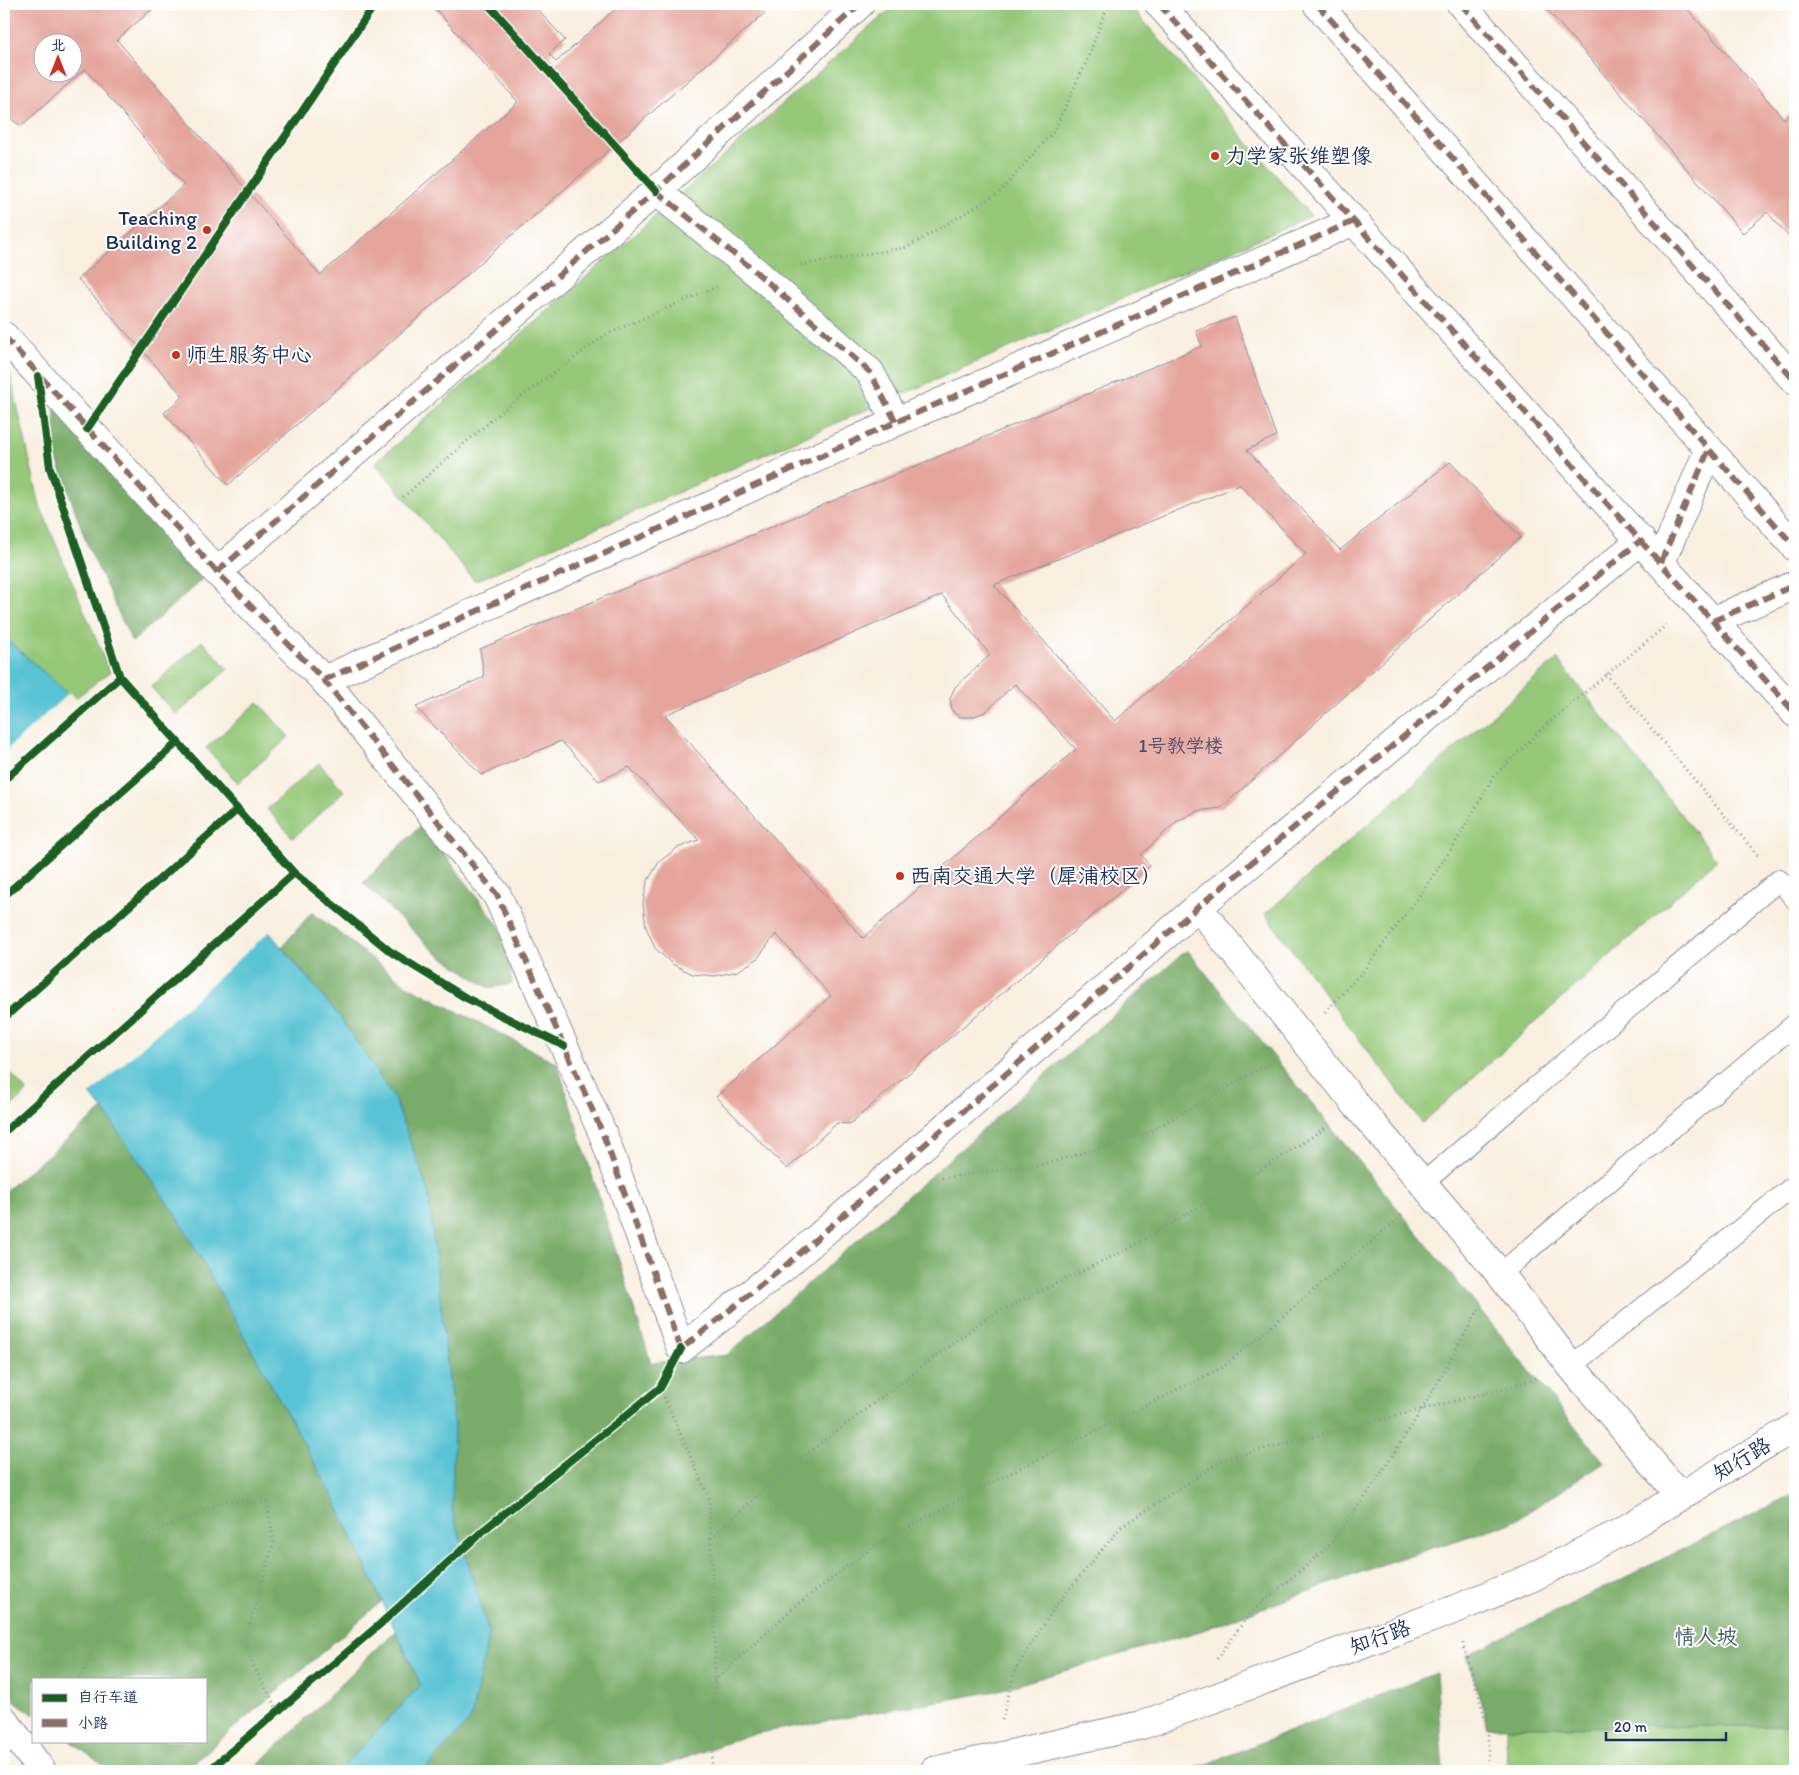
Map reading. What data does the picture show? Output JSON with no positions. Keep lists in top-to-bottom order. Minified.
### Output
{"streets":{"street":["知行路"]},"parks":["情人坡"],"places":["力学家张维塑像","Teaching Building 2","师生服务中心","西南交通大学（犀浦校区）"],"house_numbers":["1号教学楼"],"legend":["自行车道","小路"],"scale_bar":"20 m","north":"top"}
